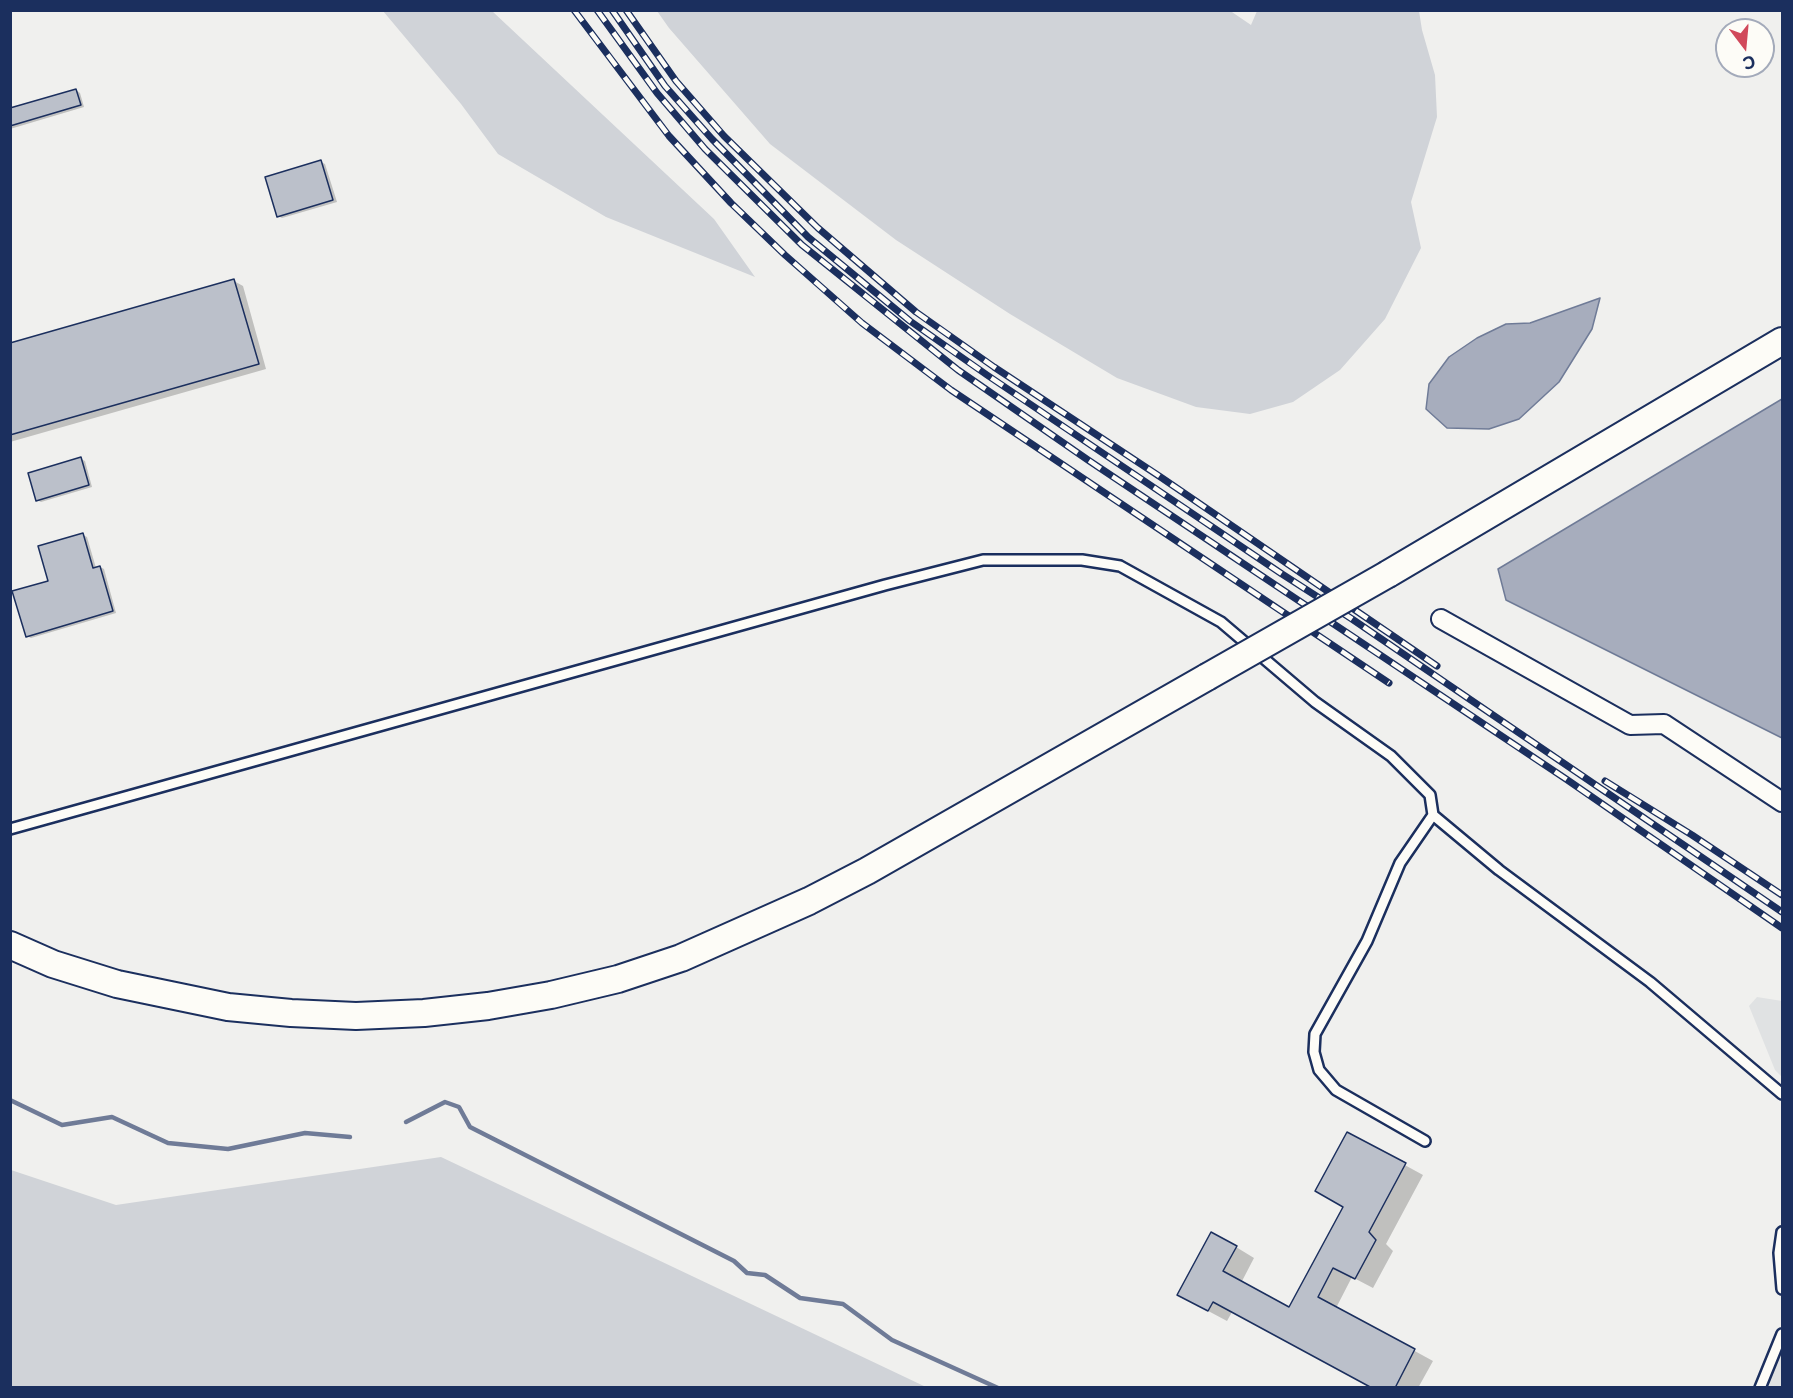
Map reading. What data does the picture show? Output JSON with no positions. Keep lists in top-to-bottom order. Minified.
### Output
{"north":"bottom"}
